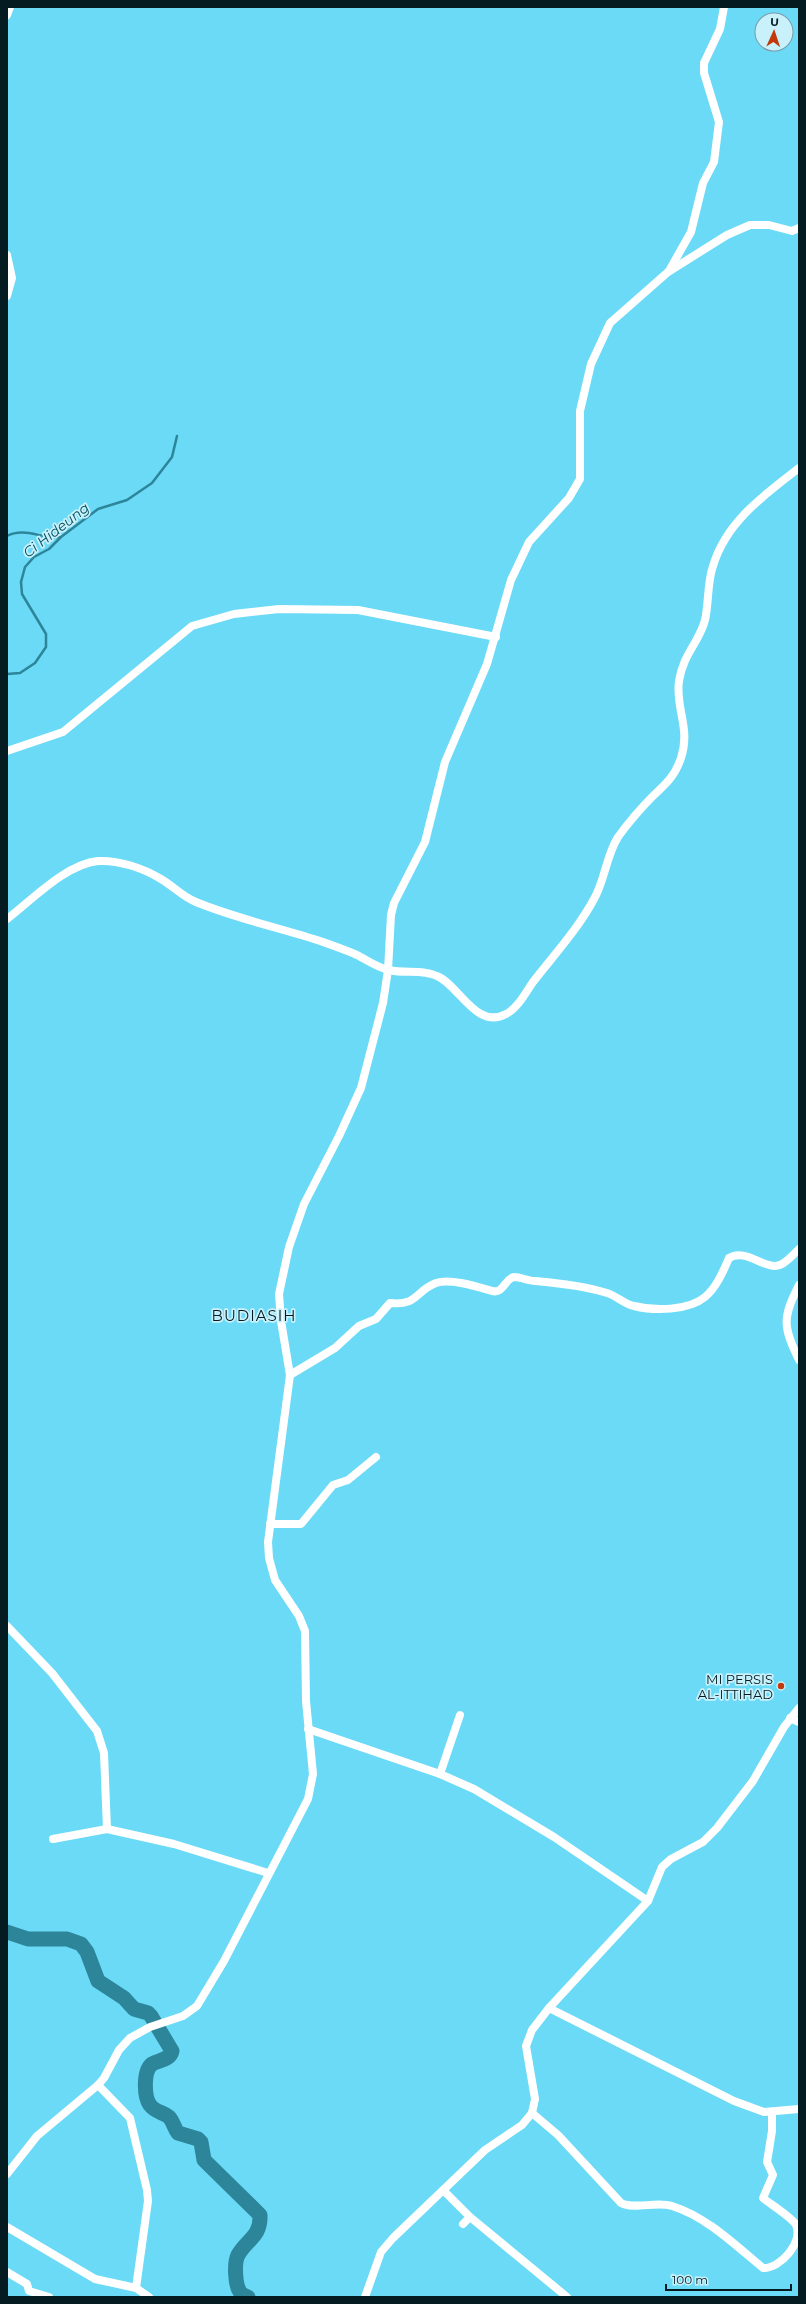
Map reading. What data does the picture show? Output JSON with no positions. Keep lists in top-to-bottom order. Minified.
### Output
{"districts":["BUDIASIH"],"water":["Ci Hideung"],"places":["MI PERSIS AL-ITTIHAD"],"scale_bar":"100 m","north":"top"}
